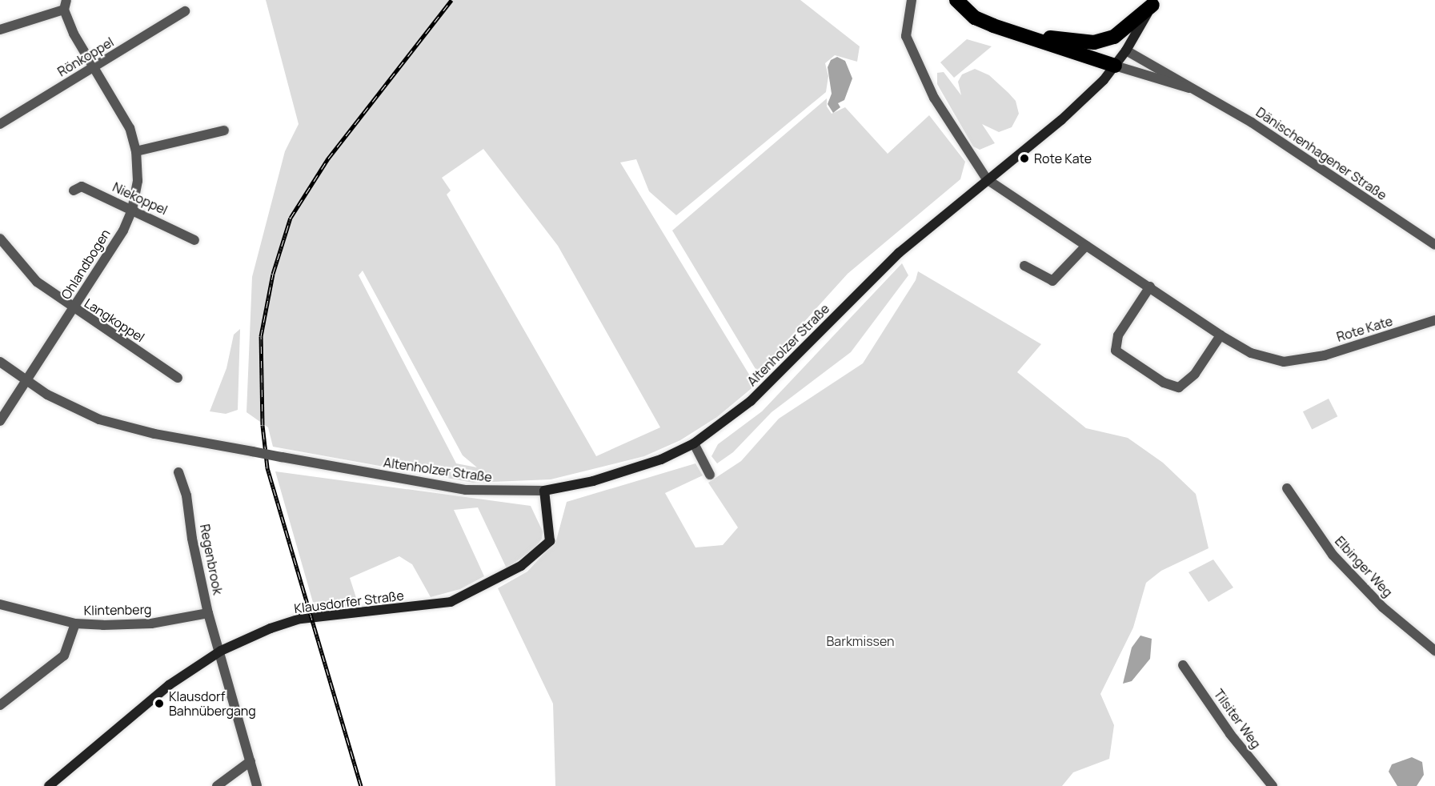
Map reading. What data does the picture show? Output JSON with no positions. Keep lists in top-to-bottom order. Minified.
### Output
{"streets":{"street":["Rönkoppel","Dänischenhagener Straße","Niekoppel","Ohlandbogen","Langkoppel","Rote Kate","Altenholzer Straße","Regenbrook","Elbinger Weg","Klausdorfer Straße","Klintenberg","Tilsiter Weg"]},"crossings":[["Rönkoppel","Ohlandbogen"],["Dänischenhagener Straße","Altenholzer Straße"],["Niekoppel","Ohlandbogen"],["Ohlandbogen","Langkoppel"],["Ohlandbogen","Altenholzer Straße"],["Rote Kate","Altenholzer Straße"],["Altenholzer Straße","Klausdorfer Straße"],["Regenbrook","Klausdorfer Straße"],["Regenbrook","Klintenberg"]],"parks":["Barkmissen"],"places":["Rote Kate","Klausdorf Bahnübergang"]}
